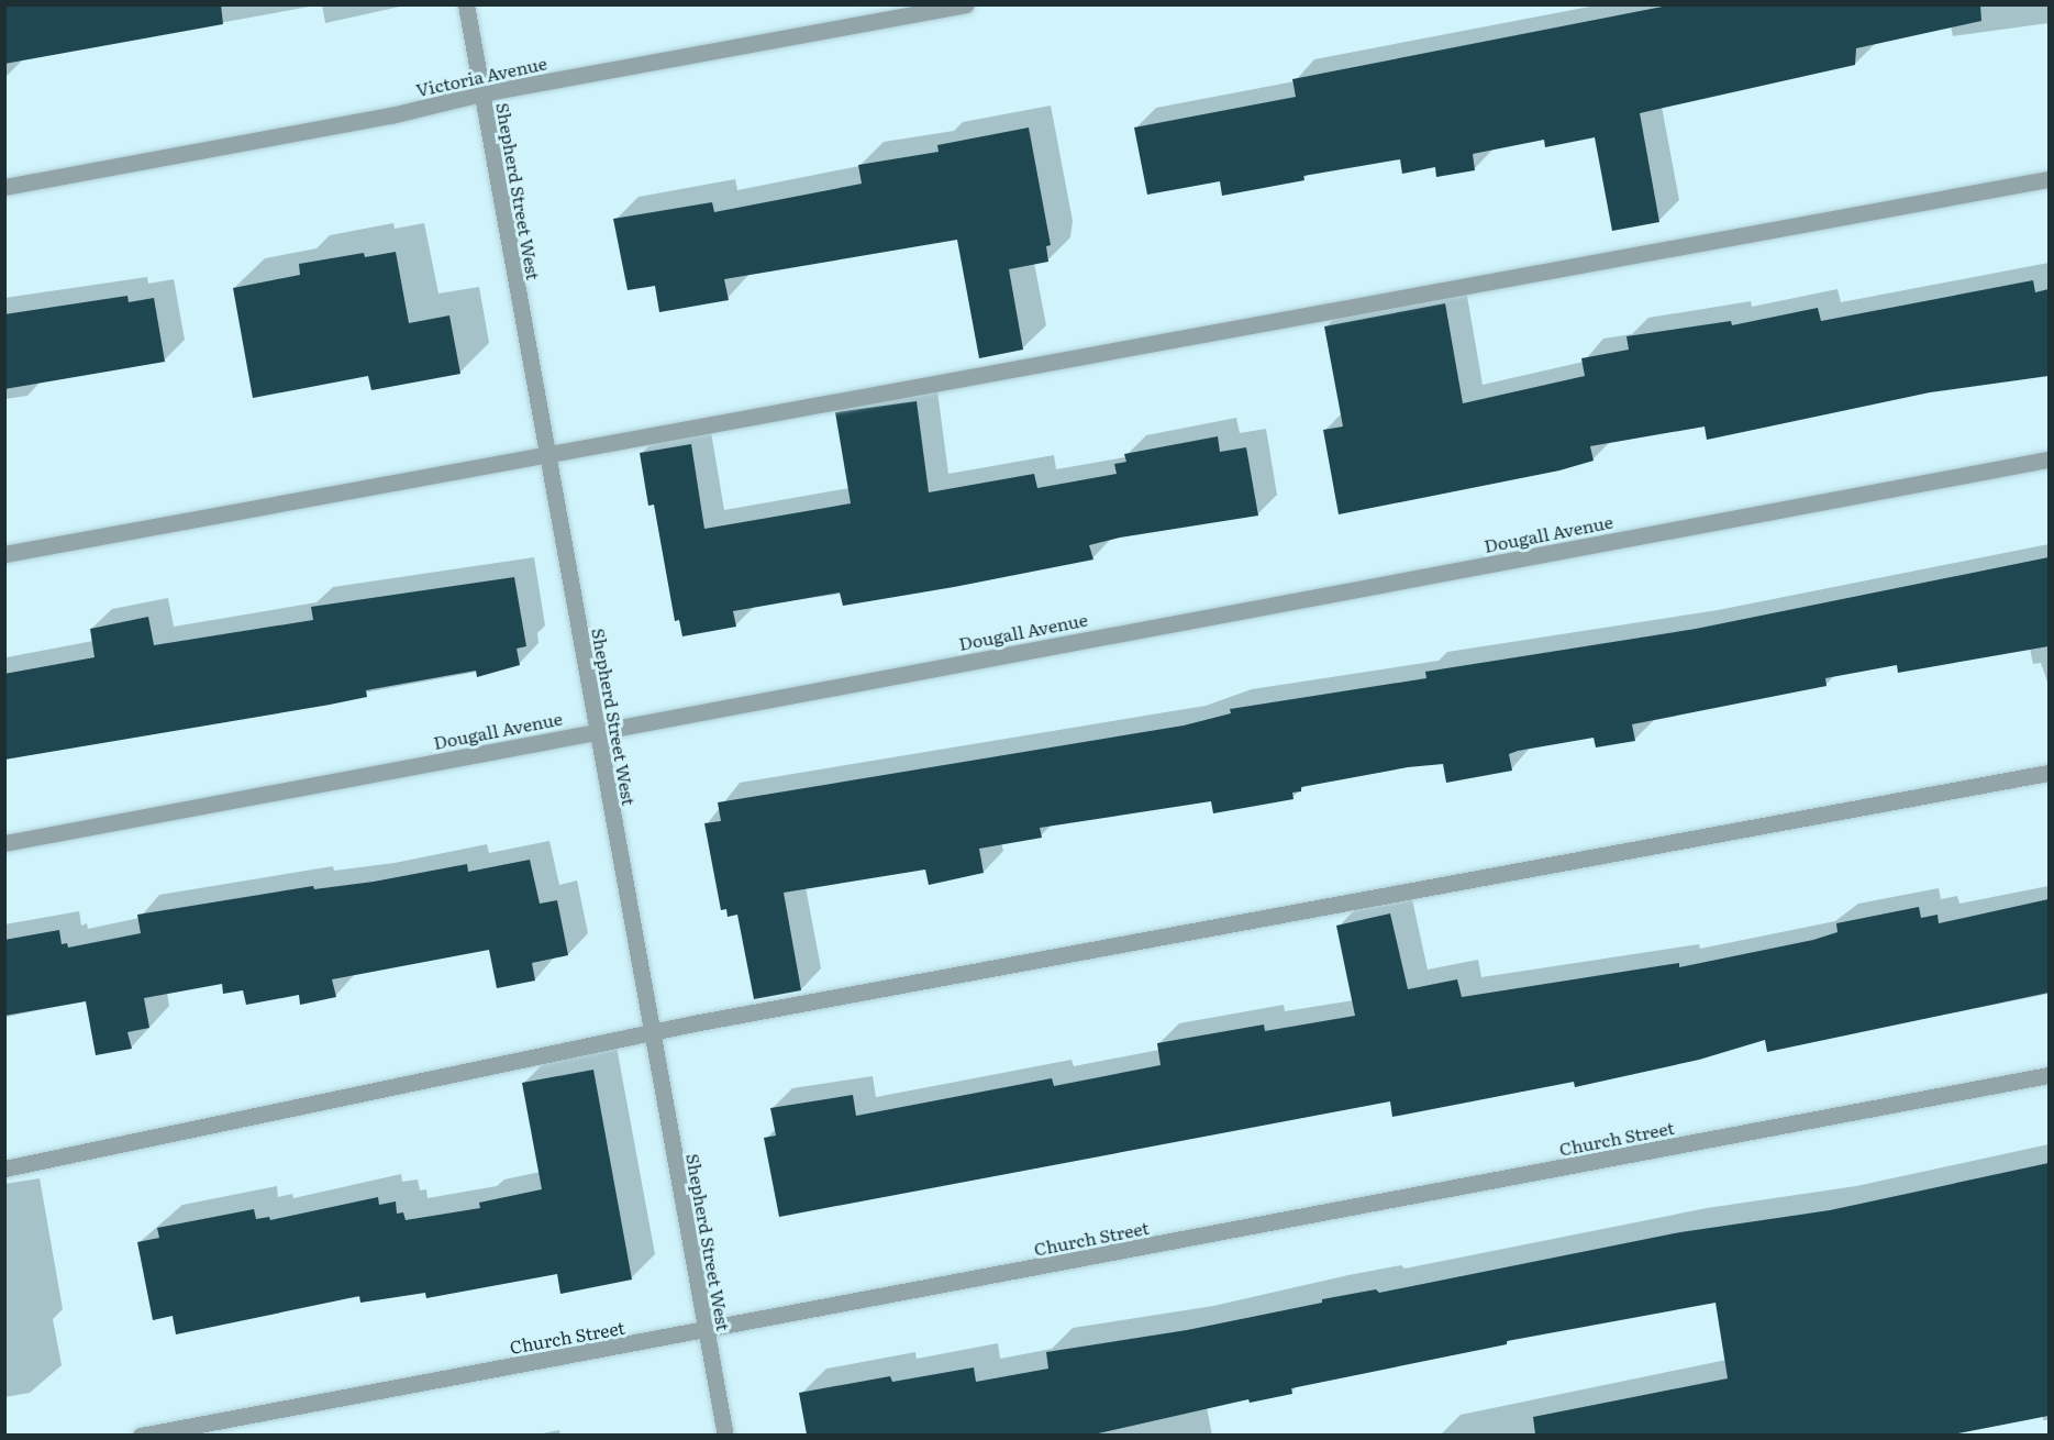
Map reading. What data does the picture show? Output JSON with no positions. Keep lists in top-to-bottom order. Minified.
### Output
{"streets":{"street":["Victoria Avenue","Shepherd Street West","Dougall Avenue","Church Street"]},"crossings":[["Victoria Avenue","Shepherd Street West"],["Shepherd Street West","Dougall Avenue"],["Shepherd Street West","Church Street"]]}
